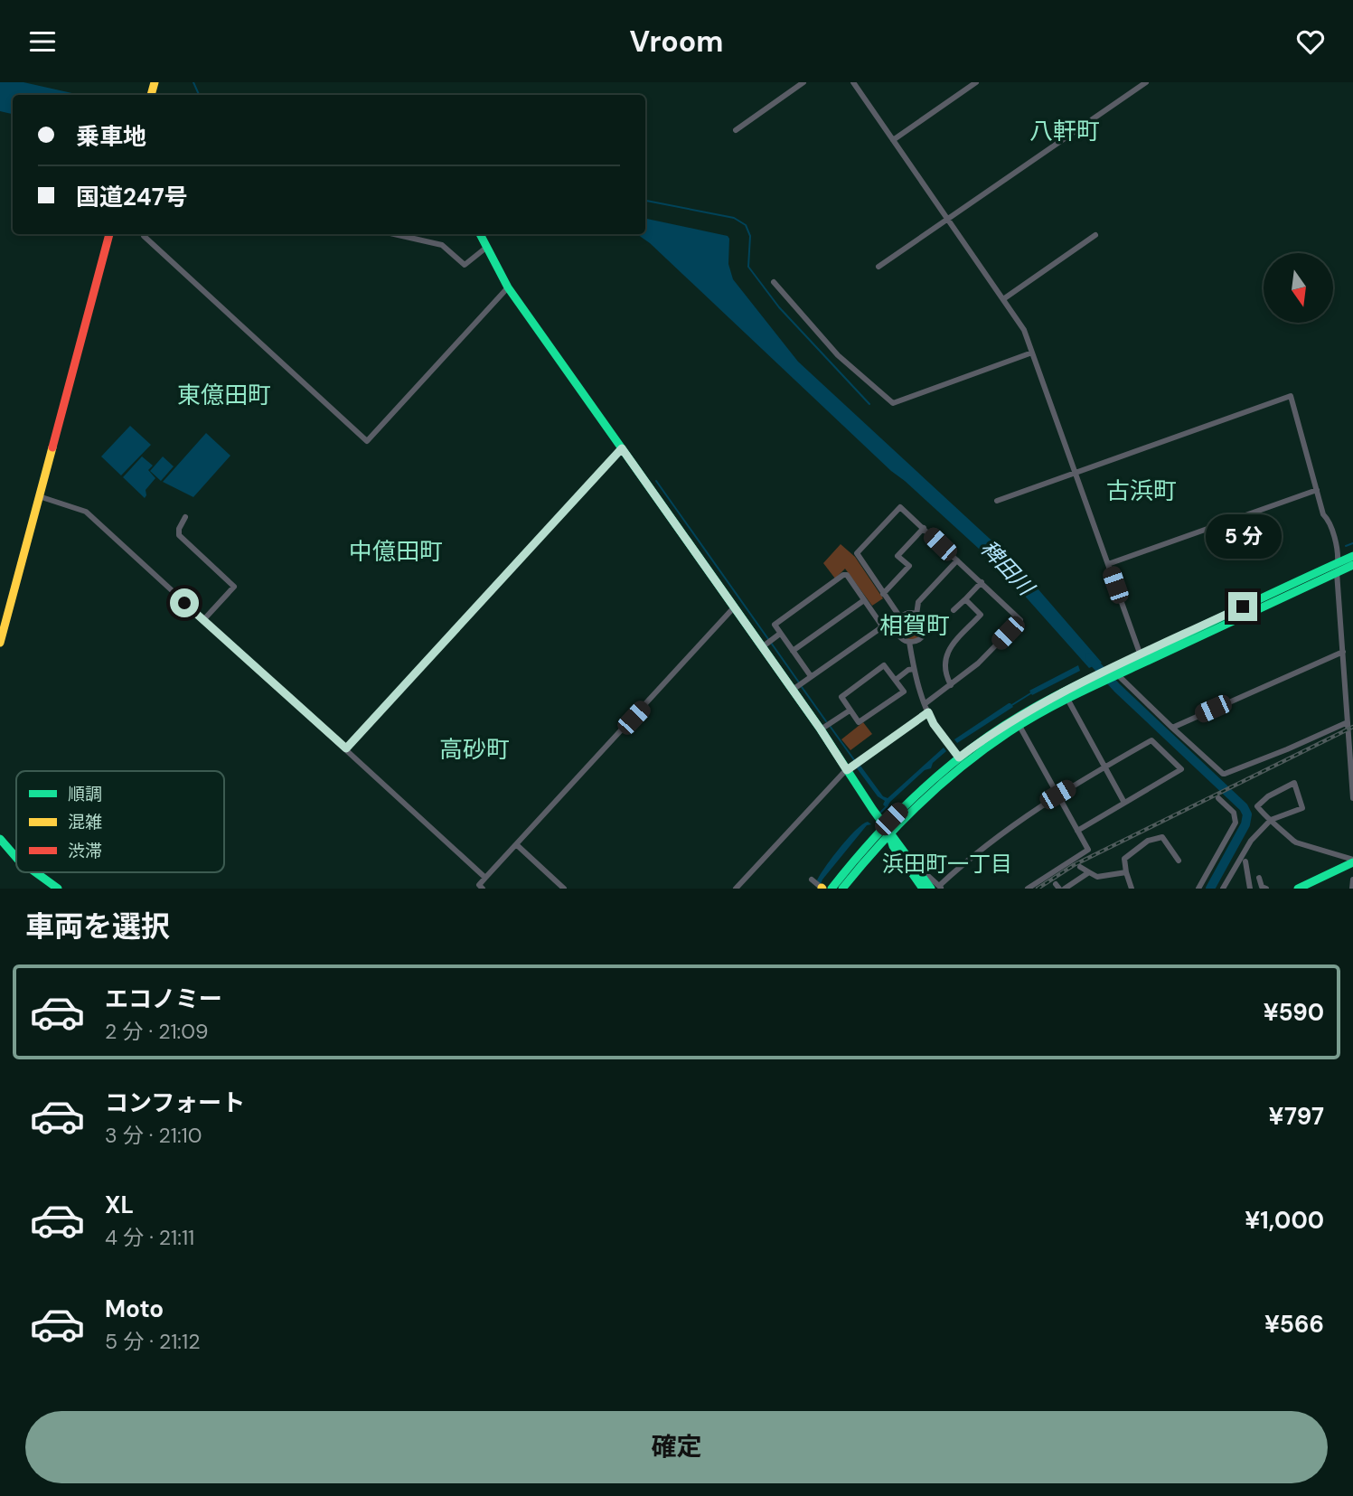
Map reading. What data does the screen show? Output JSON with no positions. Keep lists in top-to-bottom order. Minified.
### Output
{"districts":["八軒町","東億田町","古浜町","中億田町","相賀町","高砂町","浜田町一丁目"],"water":["稗田川"],"legend":["順調","混雑","渋滞"],"north":"bottom","page":{"header":"Vroom","banner":["乗車地","国道247号"],"bubble":"5 分","heading":"車両を選択","list":[{"name":"エコノミー","note":"2 分 · 21:09","value":"¥590"},{"name":"コンフォート","note":"3 分 · 21:10","value":"¥797"},{"name":"XL","note":"4 分 · 21:11","value":"¥1,000"},{"name":"Moto","note":"5 分 · 21:12","value":"¥566"}],"buttons":"確定"}}
